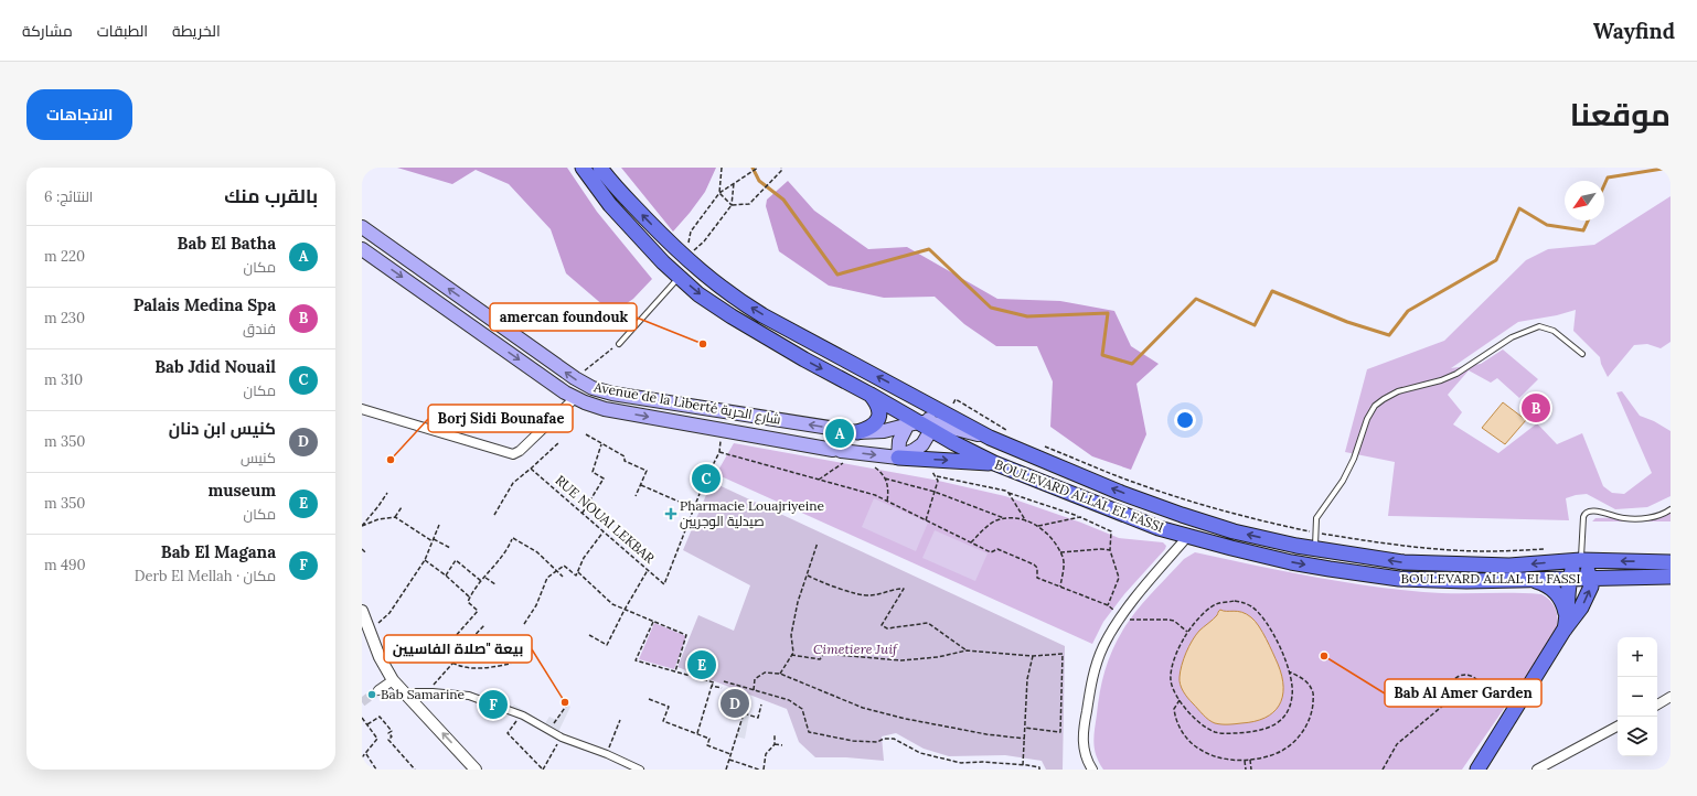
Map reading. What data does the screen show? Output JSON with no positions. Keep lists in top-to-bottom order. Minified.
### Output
{"streets":{"main road":["Avenue de la Liberté شارع الحرية","BOULEVARD ALLAL EL FASSI"],"path":["RUE NOUAI LEKBAR"]},"crossings":[["Avenue de la Liberté شارع الحرية","BOULEVARD ALLAL EL FASSI"]],"parks":["Cimetiere Juif"],"places":{"other":["amercan foundouk","Borj Sidi Bounafae","Bab Al Amer Garden","Bab Samarine","بيعة \"صلاة الفاسيين"],"health":["Pharmacie Louajriyeine صيدلية الوجريين"]},"north":"bottom left","page":{"header":"Wayfind","nav":["الخريطة","الطبقات","مشاركة"],"title":"موقعنا","buttons":"الاتجاهات","heading":["بالقرب منك","النتائج: 6"],"list":[{"mark":"A","name":"Bab El Batha","note":"مكان","value":"220 m"},{"mark":"B","name":"Palais Medina Spa","note":"فندق","value":"230 m"},{"mark":"C","name":"Bab Jdid Nouail","note":"مكان","value":"310 m"},{"mark":"D","name":"كنيس ابن دنان","note":"كنيس","value":"350 m"},{"mark":"E","name":"museum","note":"مكان","value":"350 m"},{"mark":"F","name":"Bab El Magana","note":"مكان · Derb El Mellah","value":"490 m"}],"pins":["B","A","C","E","D","F"],"map_buttons":["+","−"]}}
